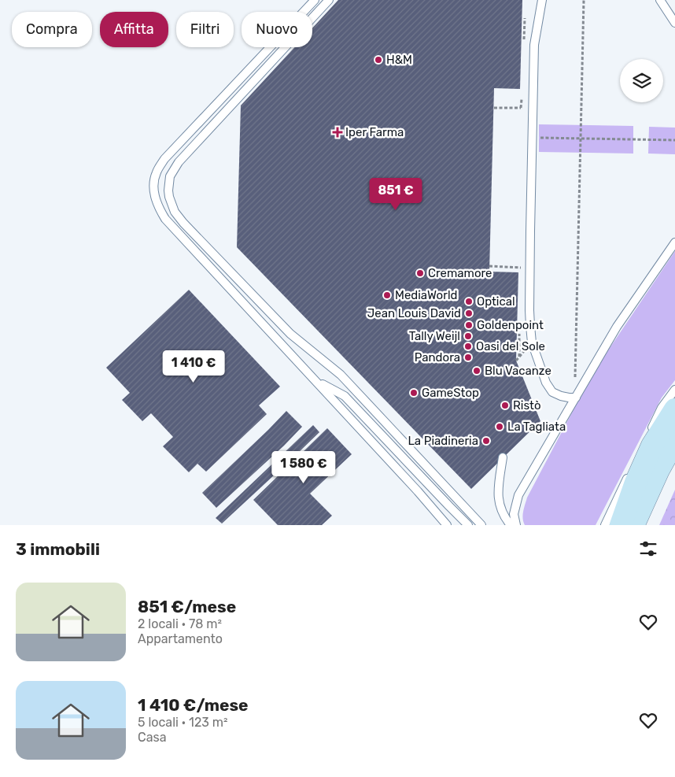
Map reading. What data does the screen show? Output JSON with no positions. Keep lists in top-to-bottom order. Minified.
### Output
{"places":{"other":["H&M","Cremamore","MediaWorld","Optical","Jean Louis David","Goldenpoint","Tally Weijl","Oasi del Sole","Pandora","Blu Vacanze","GameStop","Ristò","La Tagliata","La Piadineria"],"health":["Iper Farma"]},"page":{"chip":["Compra","Affitta","Filtri","Nuovo"],"price":["851 €","1 410 €","1 580 €"],"heading":"3 immobili","list":[{"name":"851 €/mese","note":"2 locali · 78 m² · Appartamento"},{"name":"1 410 €/mese","note":"5 locali · 123 m² · Casa"}]}}
